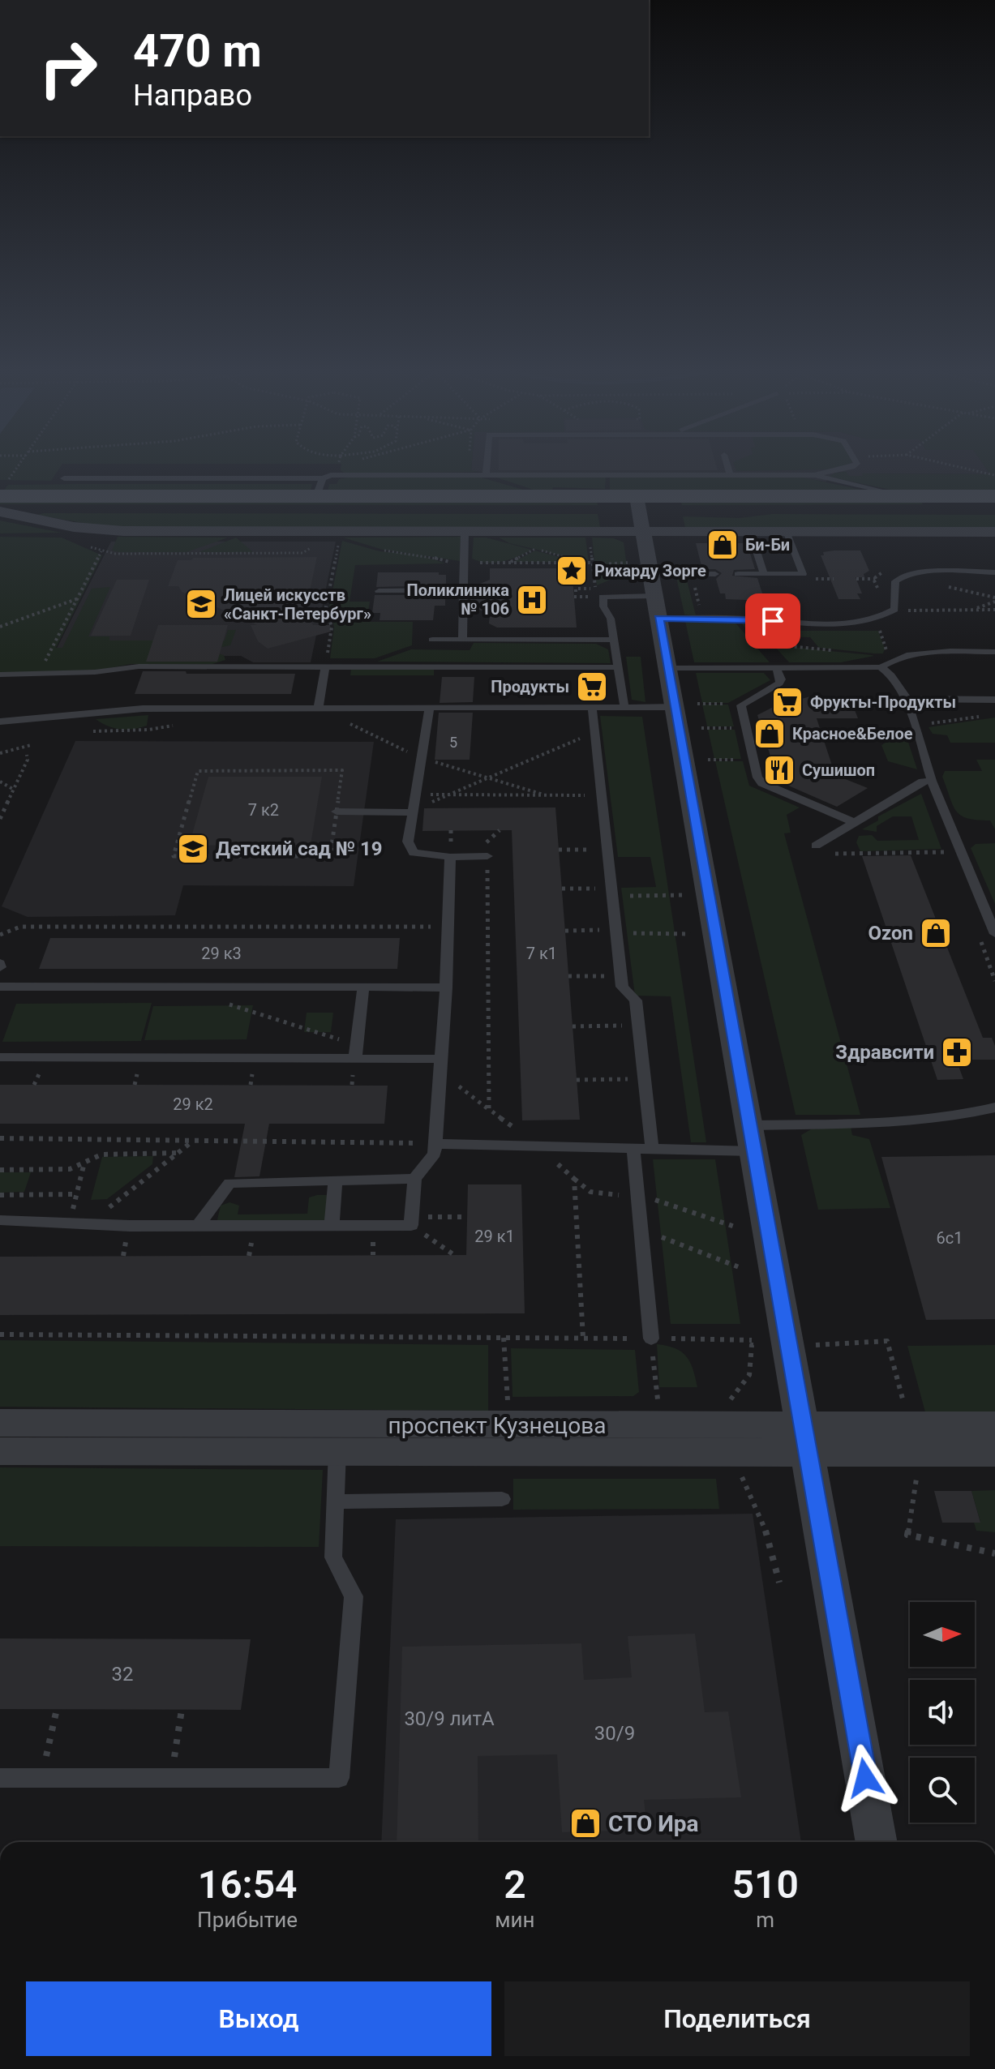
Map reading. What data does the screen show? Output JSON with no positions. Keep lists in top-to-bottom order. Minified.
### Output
{"streets":{"street":["проспект Кузнецова"]},"places":{"shop":["Би-Би","Красное&Белое","Ozon","СТО Ира"],"place":["Рихарду Зорге"],"hospital":["Поликлиника № 106"],"school or university":["Лицей искусств «Санкт-Петербург»","Детский сад № 19"],"supermarket":["Продукты","Фрукты-Продукты"],"restaurant":["Сушишоп"],"pharmacy":["Здравсити"]},"house_numbers":["5","7 к2","29 к3","7 к1","29 к2","29 к1","6с1","32","30/9 литА","30/9"],"north":"right","page":{"turn":["470 m","Направо"],"eta":["16:54","Прибытие","2","мин","510","m"],"buttons":["Выход","Поделиться"]}}
